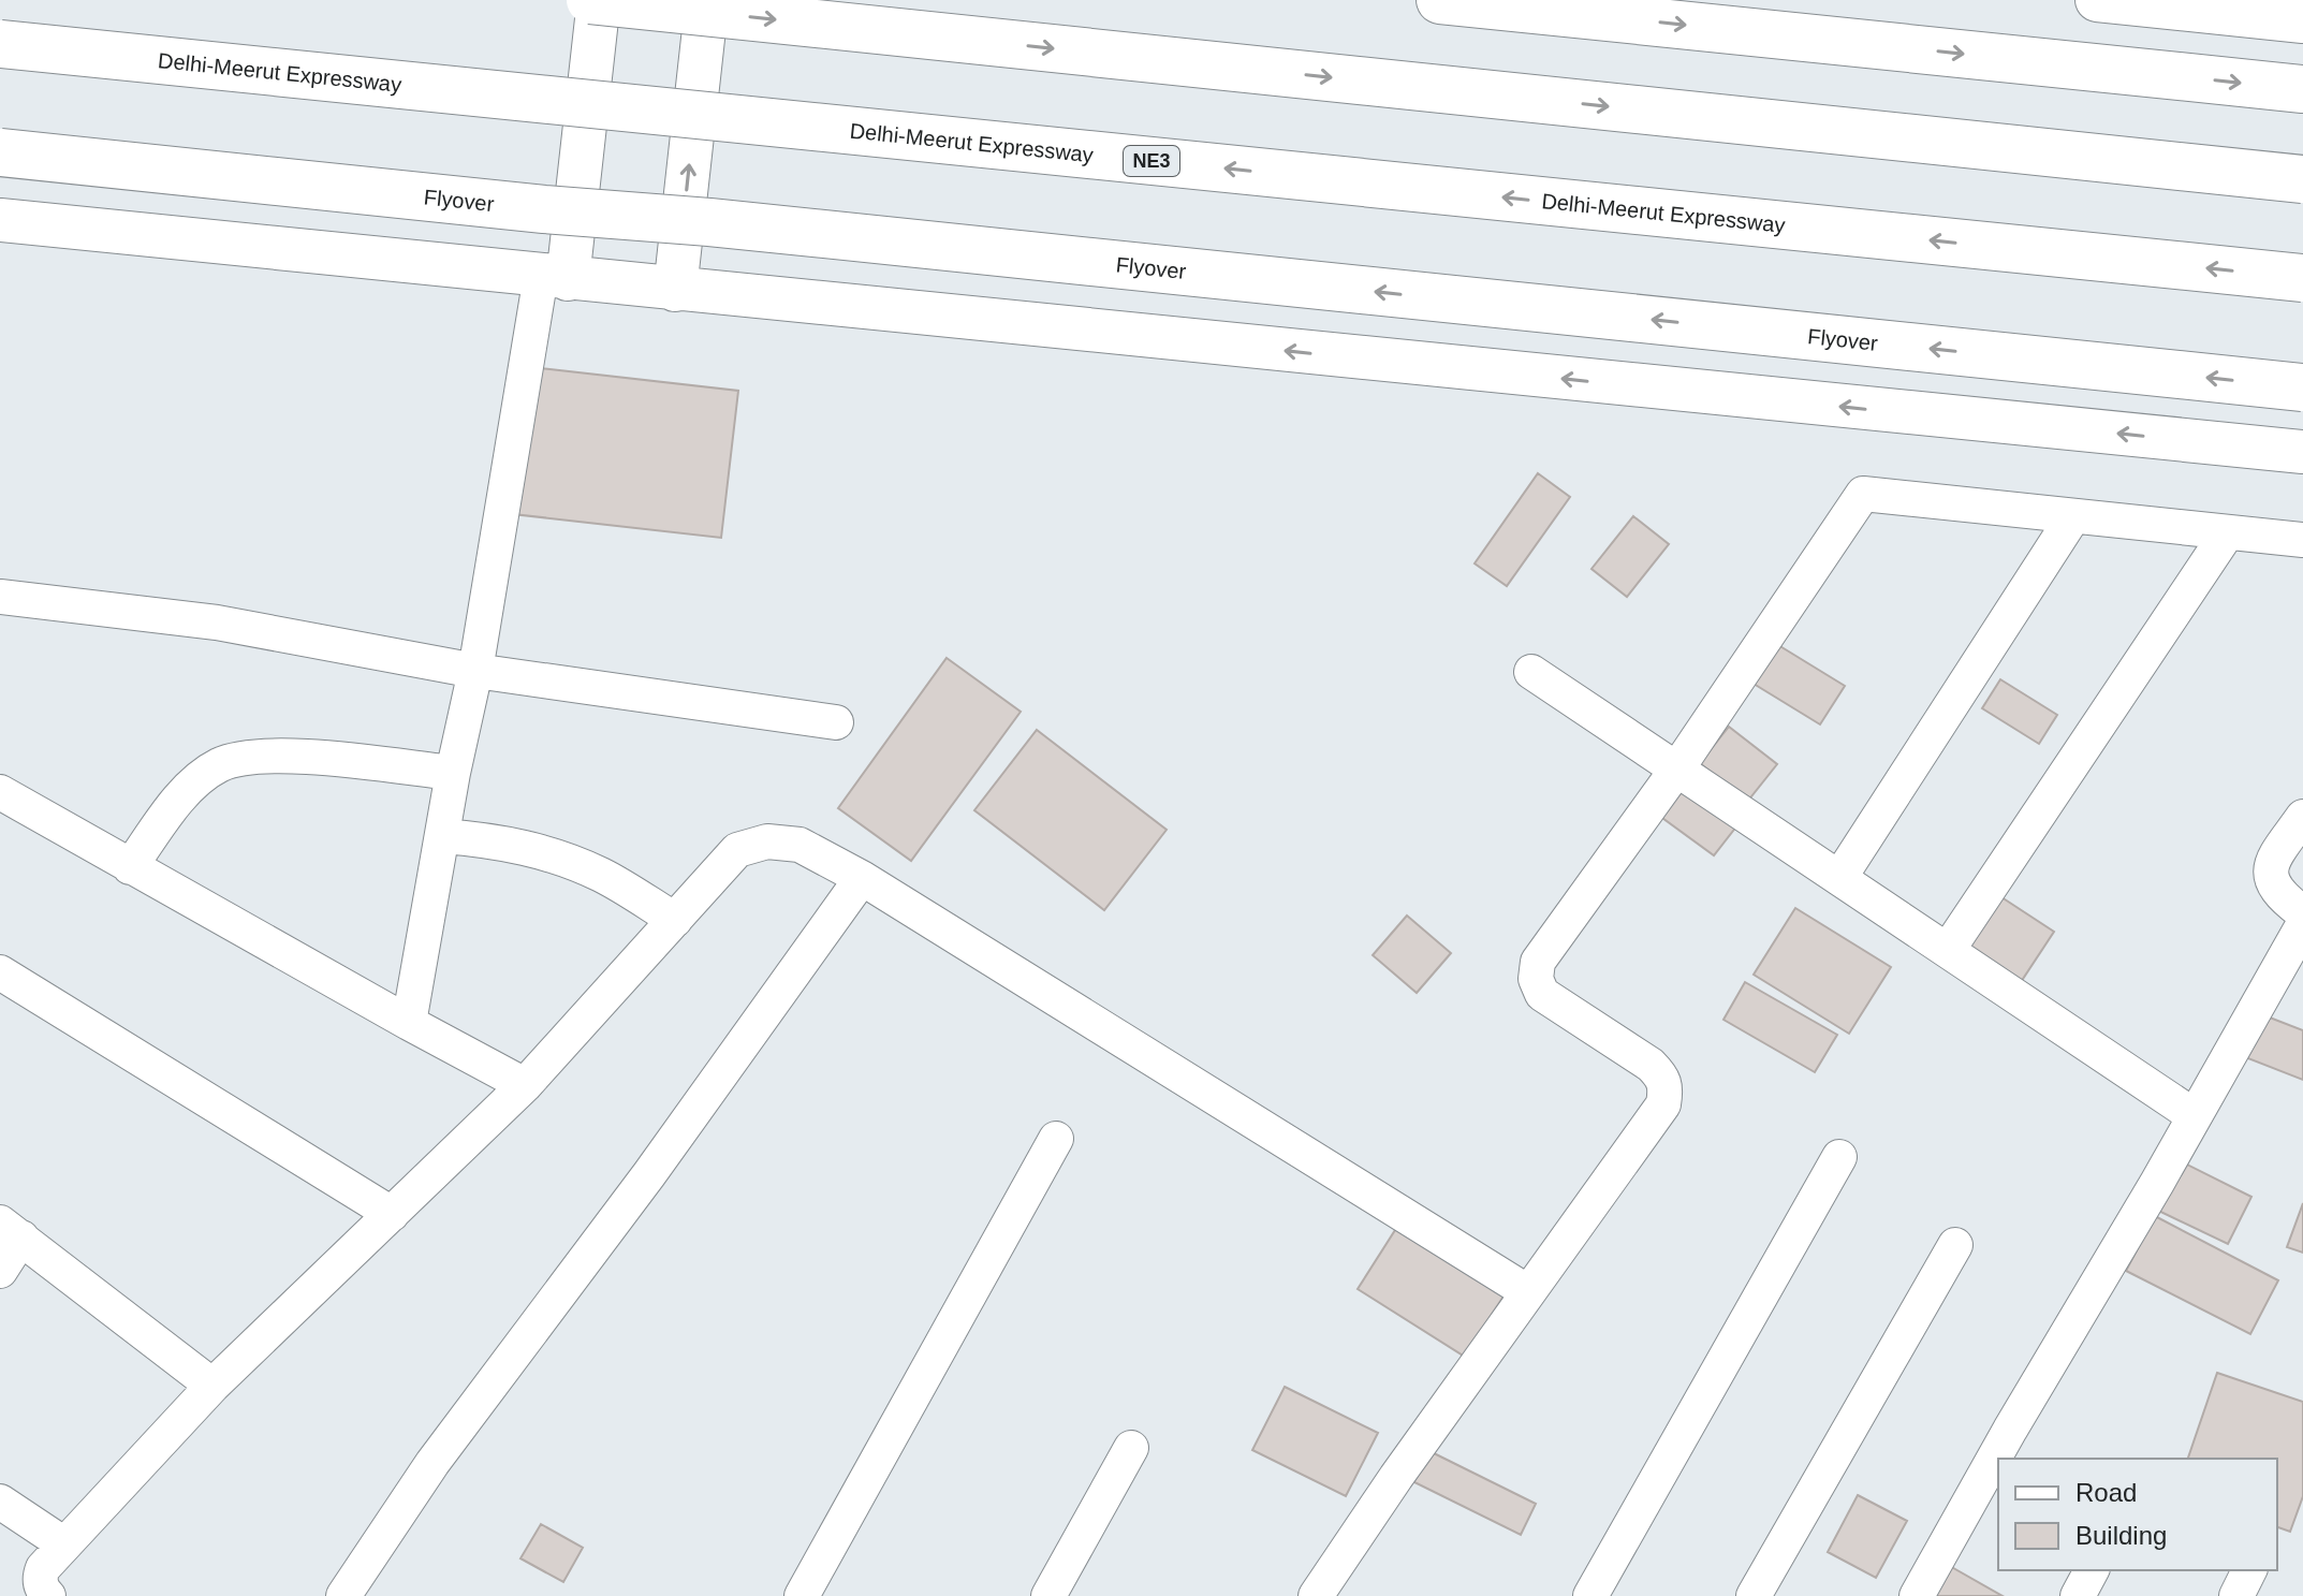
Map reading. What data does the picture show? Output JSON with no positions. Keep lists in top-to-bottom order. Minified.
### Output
{"streets":{"highway":["Delhi-Meerut Expressway","NE3","Flyover"]},"legend":["Road","Building"]}
